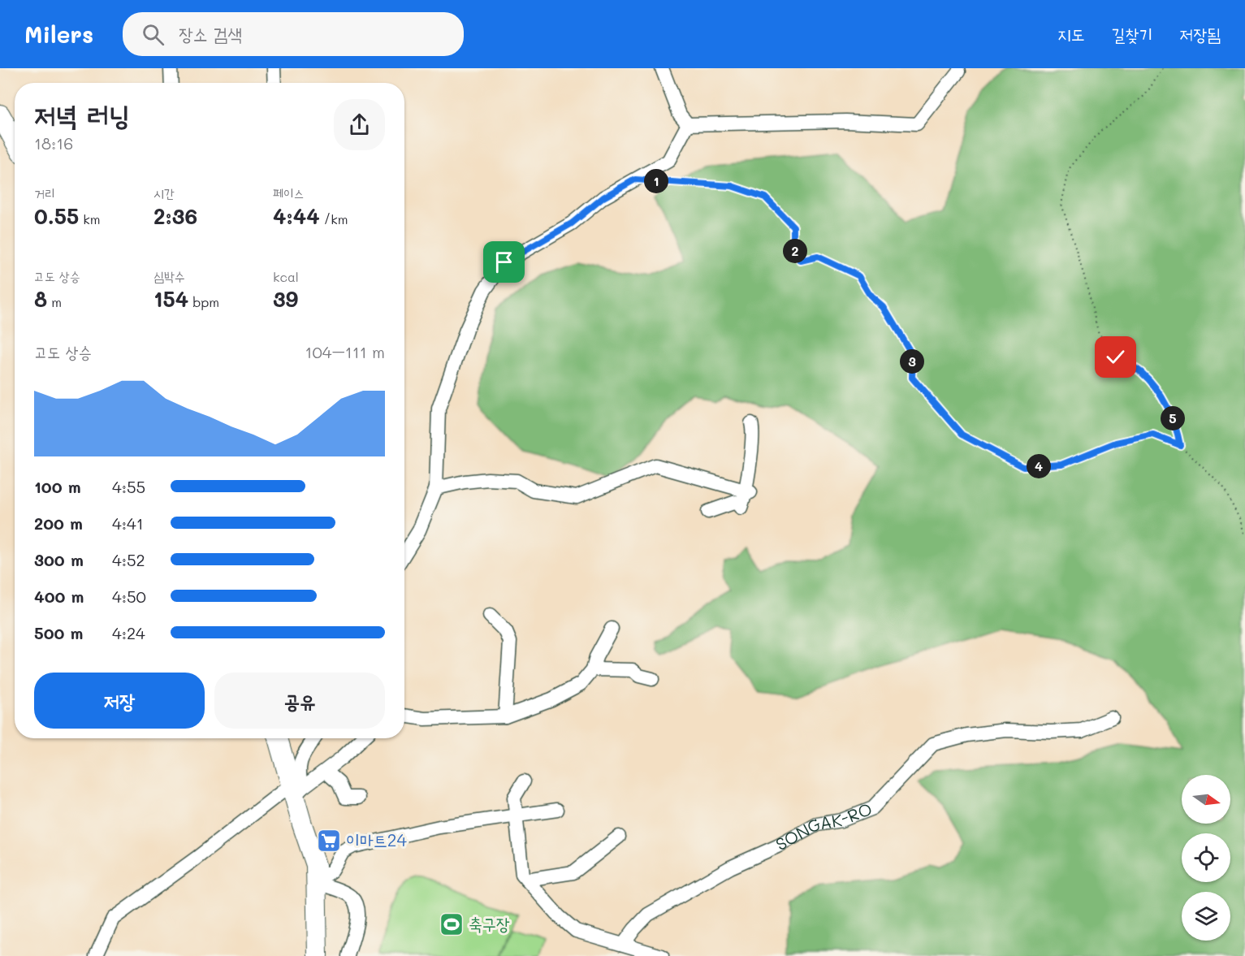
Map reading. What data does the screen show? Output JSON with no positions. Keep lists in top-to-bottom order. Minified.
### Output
{"streets":{"street":["SONGAK-RO"]},"places":{"supermarket":["이마트24"],"sports":["축구장"]},"north":"right","page":{"header":"Milers","search":"장소 검색","nav":["지도","길찾기","저장됨"],"heading":["저녁 러닝","18:16"],"stats":[["거리","0.55 km"],["시간","2:36"],["페이스","4:44 /km"],["고도 상승","8 m"],["심박수","154 bpm"],["kcal","39"]],"pins":["1","2","3","5","4"],"chart":["고도 상승","104–111 m"],"list":[{"name":"100 m","note":"4:55"},{"name":"200 m","note":"4:41"},{"name":"300 m","note":"4:52"},{"name":"400 m","note":"4:50"},{"name":"500 m","note":"4:24"}],"buttons":["저장","공유"]}}
